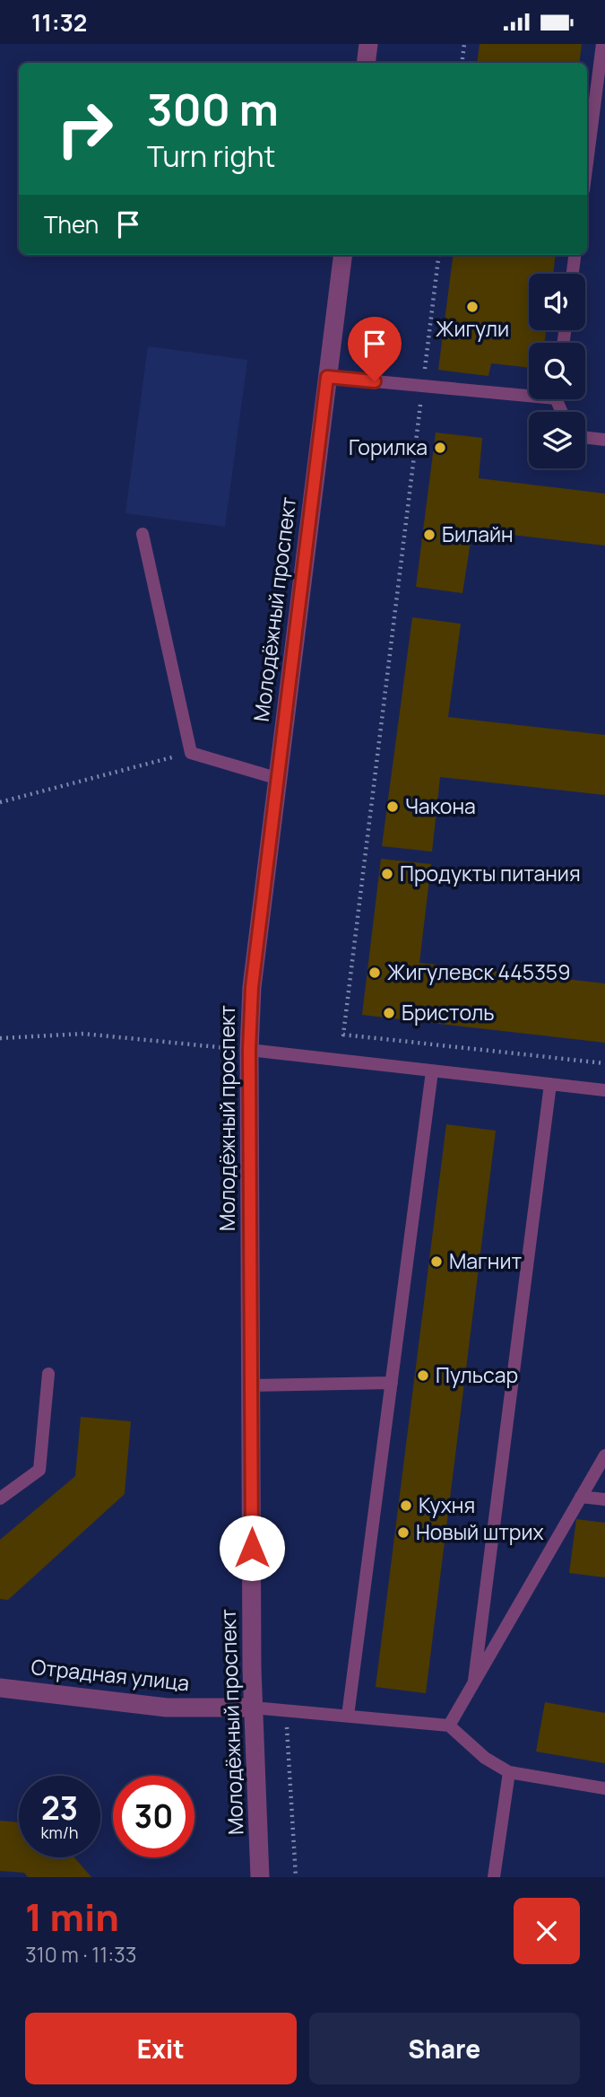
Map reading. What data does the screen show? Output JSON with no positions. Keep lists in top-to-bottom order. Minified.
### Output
{"streets":{"street":["Молодёжный проспект","Отрадная улица"]},"crossings":[["Молодёжный проспект","Отрадная улица"]],"places":["Жигули","Горилка","Билайн","Чакона","Продукты питания","Жигулевск 445359","Бристоль","Магнит","Пульсар","Кухня","Новый штрих"],"page":{"status":"11:32","turn":["300 m","Turn right"],"then":"Then","speed":"23 km/h","limit":"30","heading":["1 min","310 m · 11:33"],"buttons":["Exit","Share"]}}
